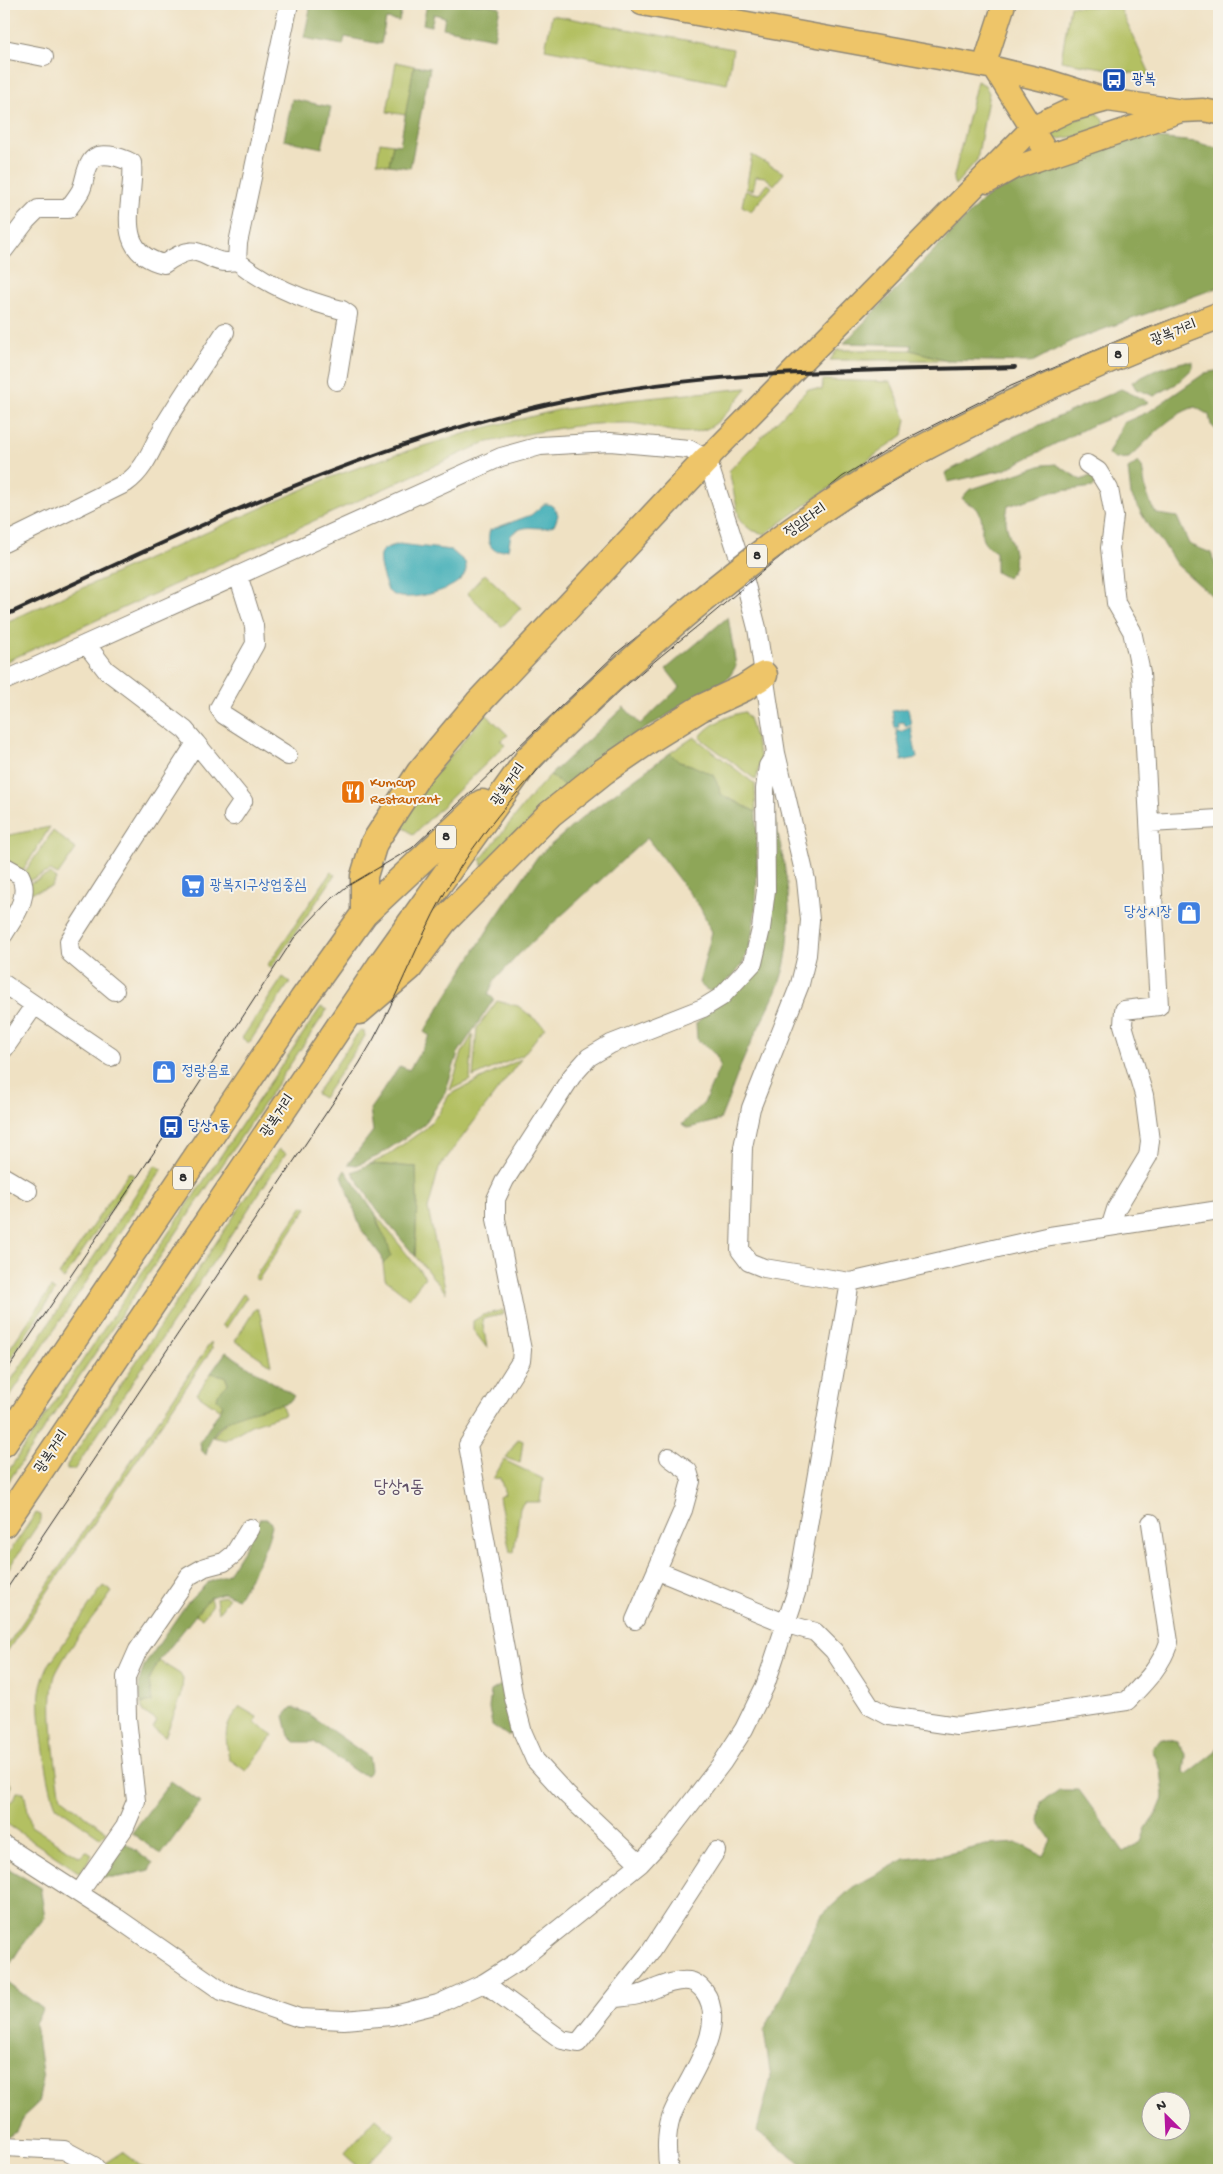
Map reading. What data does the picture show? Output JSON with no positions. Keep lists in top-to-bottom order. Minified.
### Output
{"streets":{"highway":["광복거리","8","정임다리"]},"crossings":[["광복거리","정임다리"]],"districts":["당상1동"],"places":{"bus stop":["광복","당상1동"],"restaurant":["Kumcup Restaurant"],"supermarket":["광복지구상업중심"],"shop":["당상시장","정랑음료"]},"north":"top left"}
